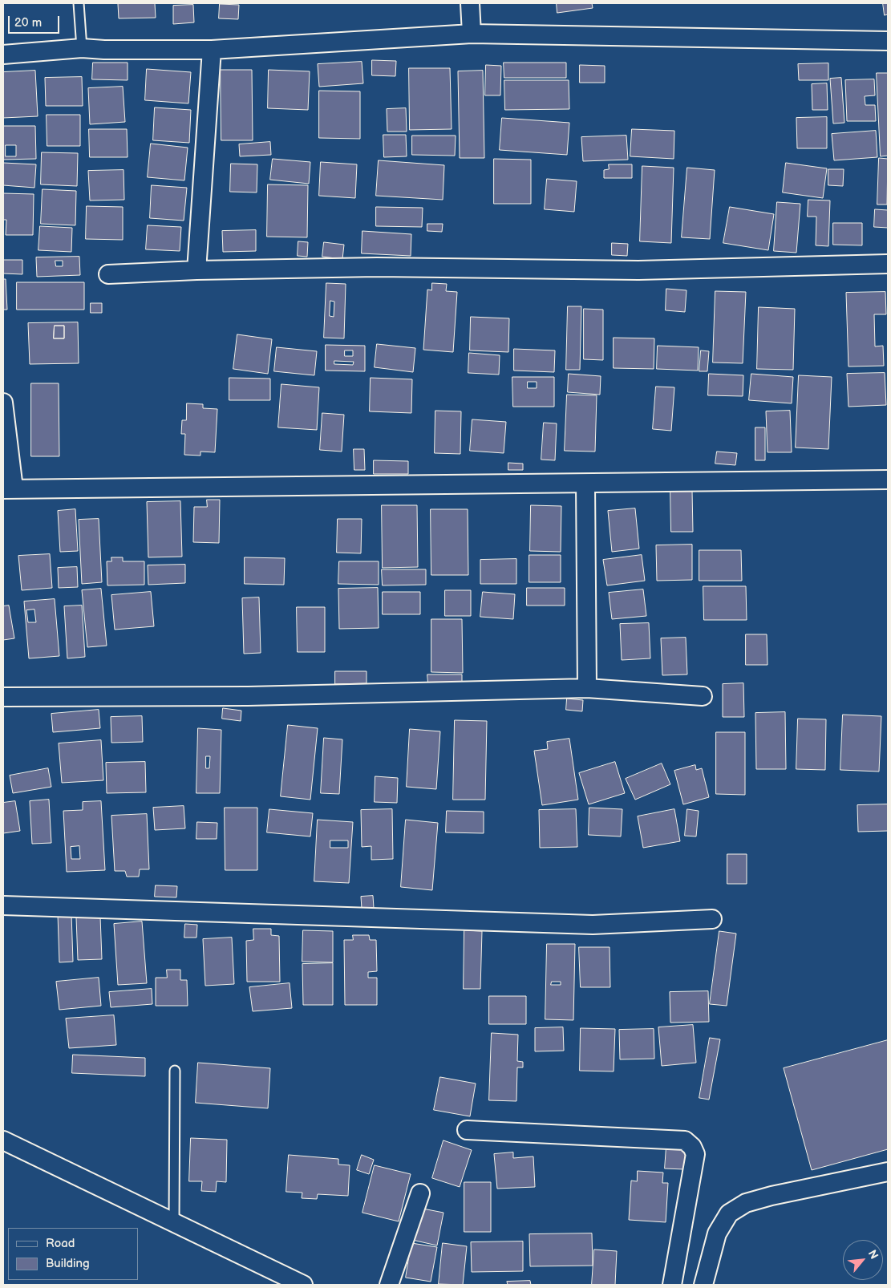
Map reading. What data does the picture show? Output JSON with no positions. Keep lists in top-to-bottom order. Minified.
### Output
{"legend":["Road","Building"],"scale_bar":"20 m","north":"top right"}
